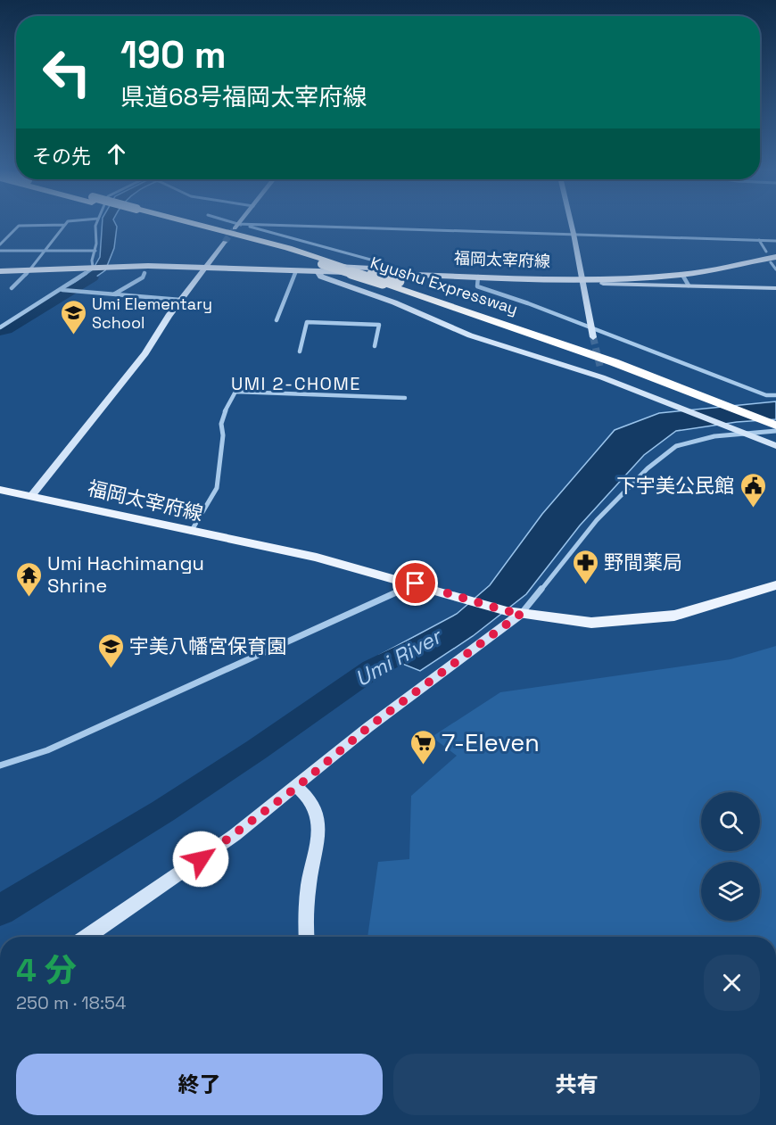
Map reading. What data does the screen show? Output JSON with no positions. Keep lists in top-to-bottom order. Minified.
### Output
{"streets":{"highway":["Kyushu Expressway"],"main road":["福岡太宰府線"]},"crossings":[["福岡太宰府線","Kyushu Expressway"]],"districts":["UMI 2-CHOME"],"water":["Umi River"],"places":{"school or university":["Umi Elementary School","宇美八幡宮保育園"],"public building":["下宇美公民館"],"pharmacy":["野間薬局"],"temple":["Umi Hachimangu Shrine"],"supermarket":["7-Eleven"]},"page":{"turn":["190 m","県道68号福岡太宰府線"],"then":"その先","heading":["4 分","250 m · 18:54"],"buttons":["終了","共有"]}}
